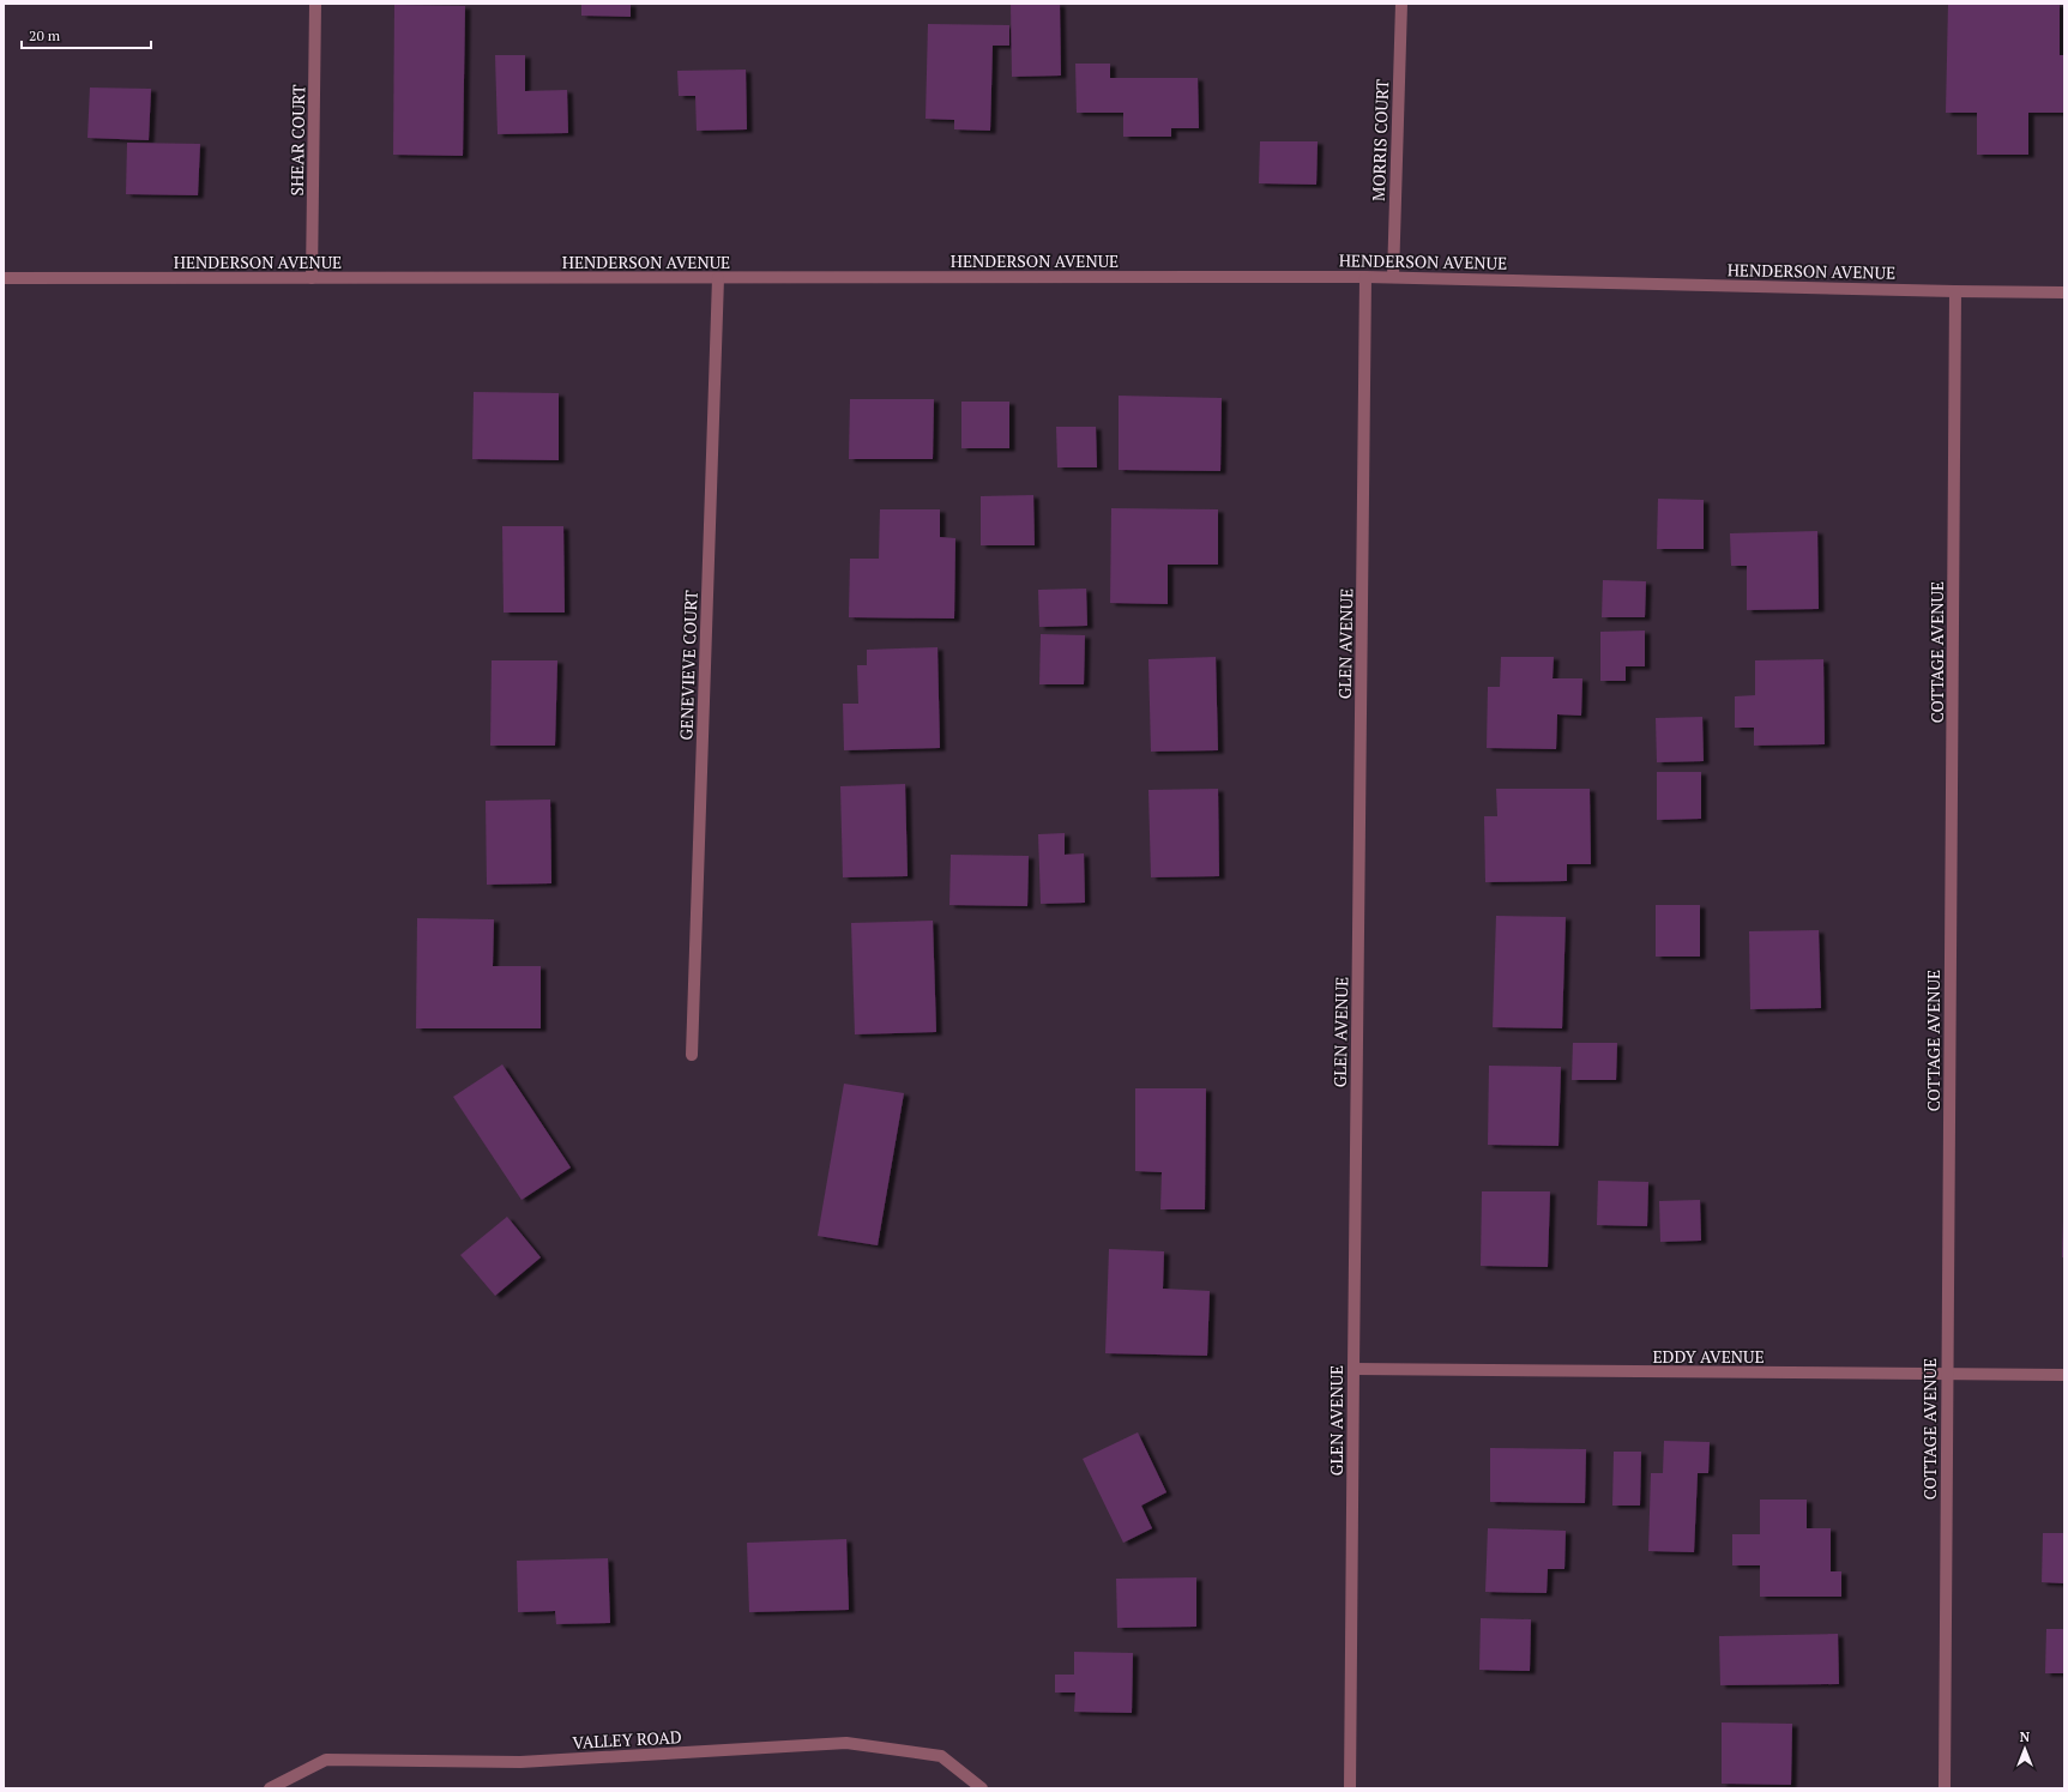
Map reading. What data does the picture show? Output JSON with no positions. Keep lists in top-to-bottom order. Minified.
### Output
{"streets":{"street":["SHEAR COURT","MORRIS COURT","HENDERSON AVENUE","GLEN AVENUE","COTTAGE AVENUE","GENEVIEVE COURT","EDDY AVENUE","VALLEY ROAD"]},"crossings":[["SHEAR COURT","HENDERSON AVENUE"],["MORRIS COURT","HENDERSON AVENUE"],["HENDERSON AVENUE","GLEN AVENUE"],["HENDERSON AVENUE","COTTAGE AVENUE"],["HENDERSON AVENUE","GENEVIEVE COURT"],["GLEN AVENUE","EDDY AVENUE"],["COTTAGE AVENUE","EDDY AVENUE"]],"scale_bar":"20 m","north":"top"}
